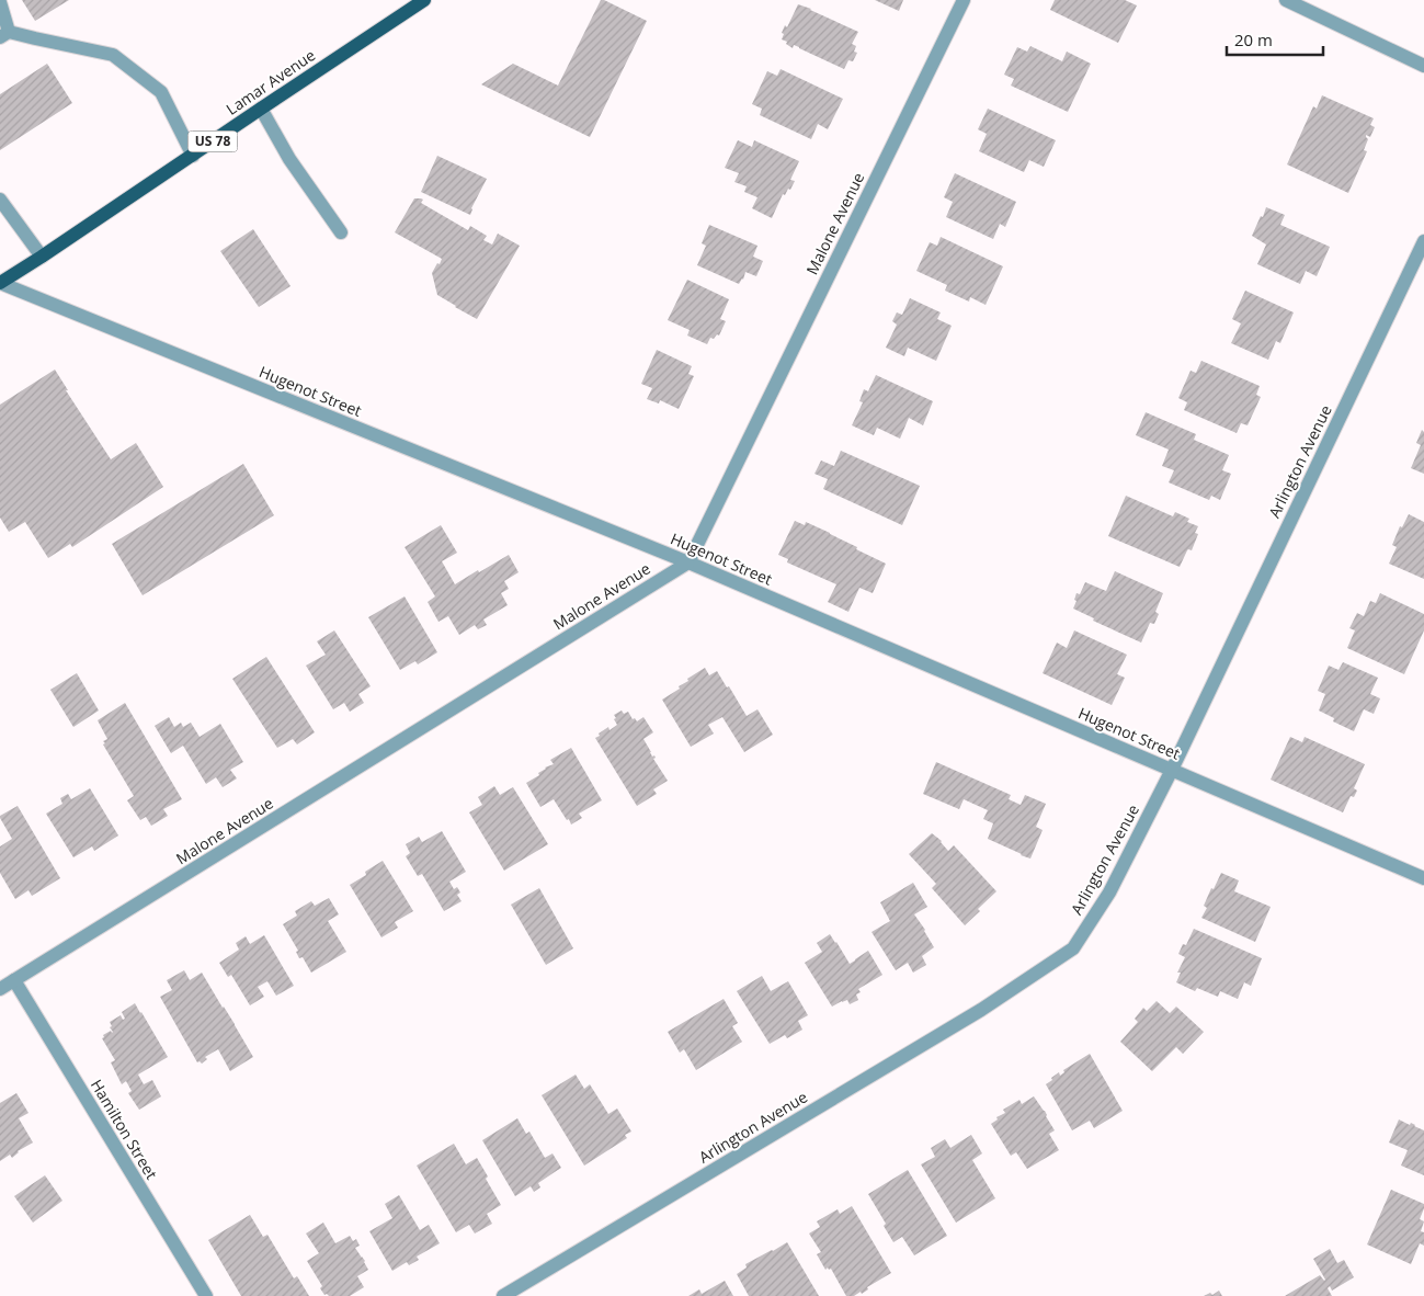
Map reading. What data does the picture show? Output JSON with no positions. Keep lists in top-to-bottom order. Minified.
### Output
{"streets":{"main road":["Lamar Avenue","US 78"],"street":["Malone Avenue","Hugenot Street","Arlington Avenue","Hamilton Street"]},"crossings":[["Lamar Avenue","Hugenot Street"],["Malone Avenue","Hugenot Street"],["Malone Avenue","Hamilton Street"],["Hugenot Street","Arlington Avenue"]],"scale_bar":"20 m"}
